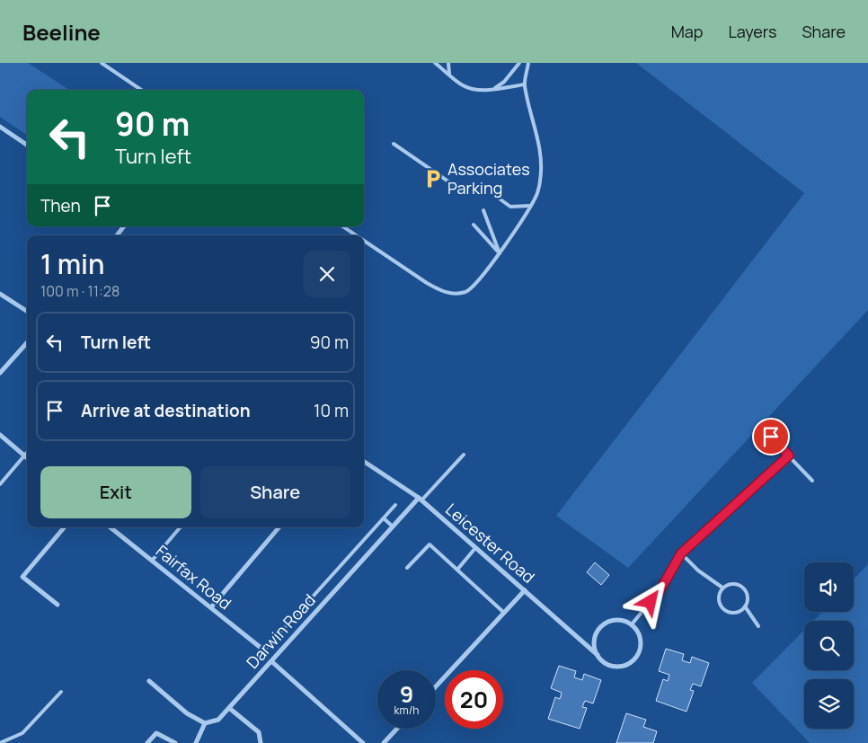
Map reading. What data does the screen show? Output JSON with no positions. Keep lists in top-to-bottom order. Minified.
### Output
{"streets":{"street":["Leicester Road","Fairfax Road","Darwin Road"]},"crossings":[["Leicester Road","Darwin Road"]],"places":{"parking":["Associates Parking"]},"page":{"header":"Beeline","nav":["Map","Layers","Share"],"turn":["90 m","Turn left"],"then":"Then","heading":["1 min","100 m · 11:28"],"list":[{"name":"Turn left","value":"90 m"},{"name":"Arrive at destination","value":"10 m"}],"buttons":["Exit","Share"],"speed":"9 km/h","limit":"20"}}
